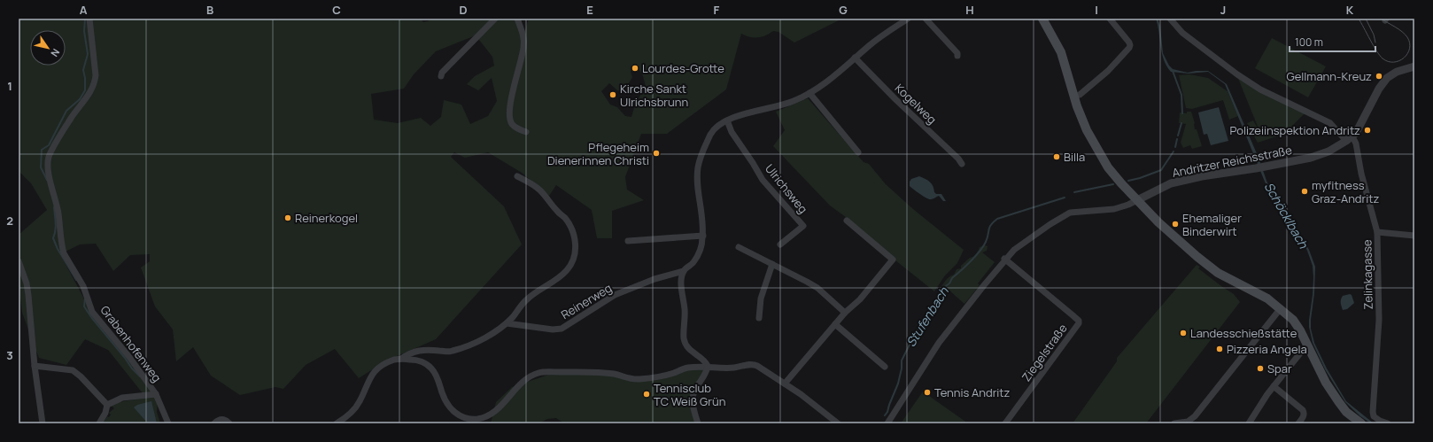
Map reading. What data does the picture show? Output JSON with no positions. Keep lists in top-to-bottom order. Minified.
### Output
{"streets":{"street":["Kogelweg","Andritzer Reichsstraße","Ulrichsweg","Zelinkagasse","Reinerweg","Grabenhofenweg","Ziegelstraße"]},"crossings":[["Andritzer Reichsstraße","Zelinkagasse"]],"water":["Schöcklbach","Stufenbach"],"places":["Lourdes-Grotte","Gellmann-Kreuz","Kirche Sankt Ulrichsbrunn","Polizeiinspektion Andritz","Pflegeheim Dienerinnen Christi","Billa","myfitness Graz-Andritz","Reinerkogel","Ehemaliger Binderwirt","Landesschießstätte","Pizzeria Angela","Spar","Tennis Andritz","Tennisclub TC Weiß Grün"],"scale_bar":"100 m","north":"bottom right","grid":{"columns":["A","B","C","D","E","F","G","H","I","J","K"],"rows":["1","2","3"]}}
